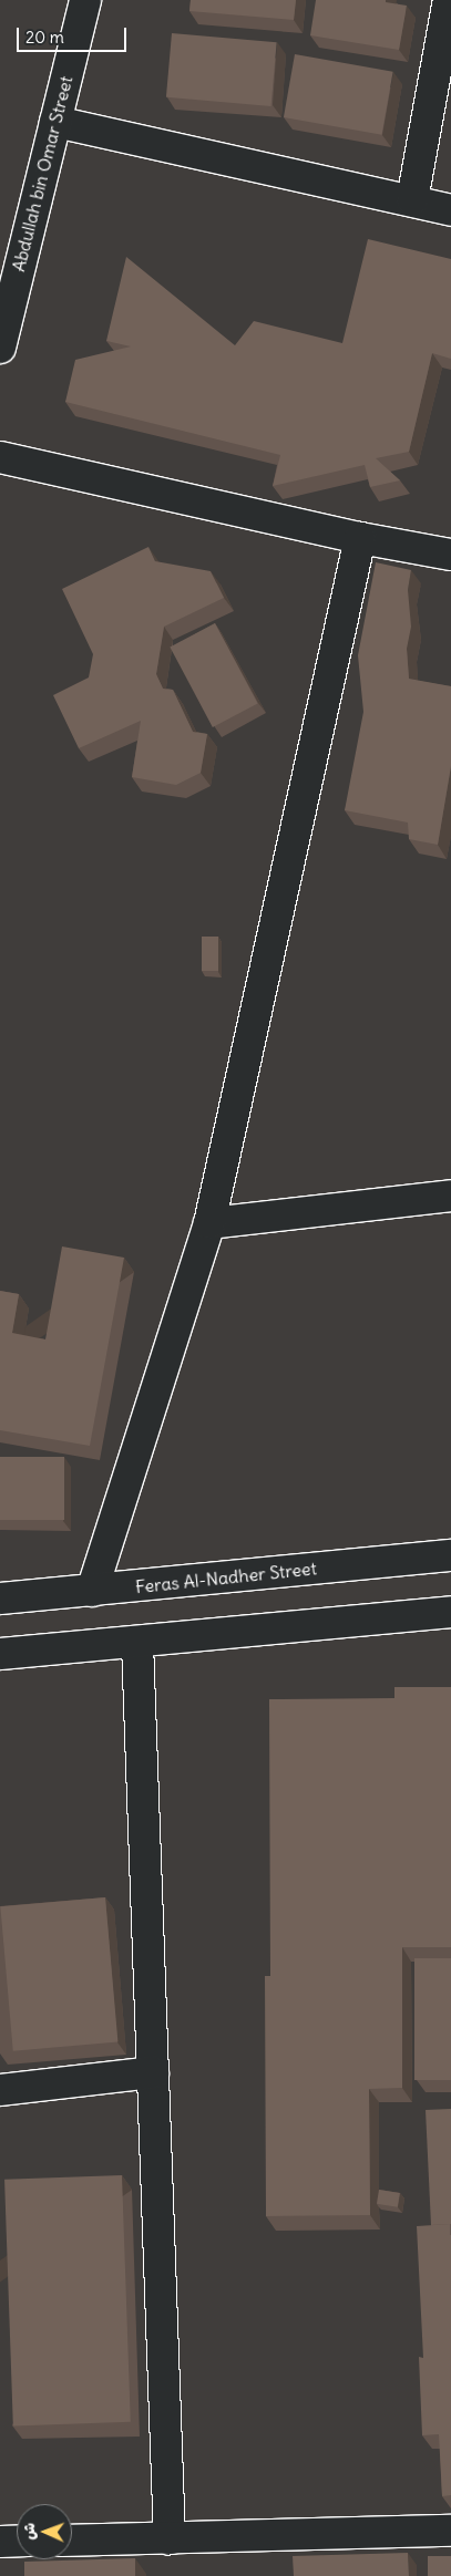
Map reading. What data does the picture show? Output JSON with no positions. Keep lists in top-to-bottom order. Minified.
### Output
{"streets":{"street":["Abdullah bin Omar Street","Feras Al-Nadher Street"]},"scale_bar":"20 m","north":"left"}
